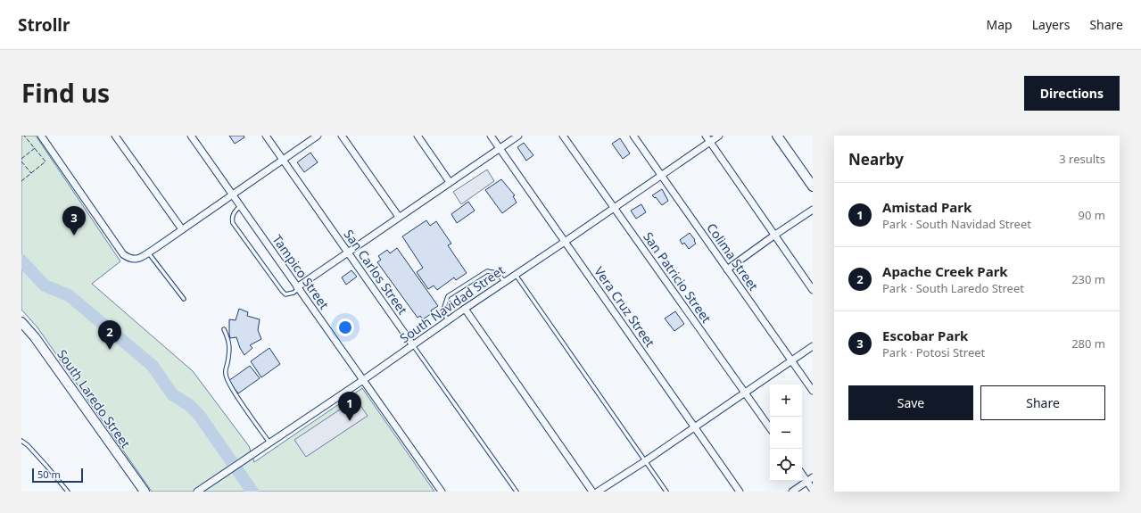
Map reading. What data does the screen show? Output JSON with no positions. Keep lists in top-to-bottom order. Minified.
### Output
{"streets":{"main road":["South Laredo Street"],"street":["Colima Street","Tampico Street","San Carlos Street","San Patricio Street","South Navidad Street","Vera Cruz Street"]},"crossings":[["Colima Street","South Navidad Street"],["Tampico Street","South Navidad Street"],["San Carlos Street","South Navidad Street"],["San Patricio Street","South Navidad Street"],["South Navidad Street","Vera Cruz Street"]],"scale_bar":"50 m","page":{"header":"Strollr","nav":["Map","Layers","Share"],"title":"Find us","buttons":["Directions",["Save","Share"]],"heading":["Nearby","3 results"],"list":[{"mark":"1","name":"Amistad Park","note":"Park · South Navidad Street","value":"90 m"},{"mark":"2","name":"Apache Creek Park","note":"Park · South Laredo Street","value":"230 m"},{"mark":"3","name":"Escobar Park","note":"Park · Potosi Street","value":"280 m"}],"pins":["3","2","1"],"map_buttons":["+","−"],"scale":"50 m"}}
